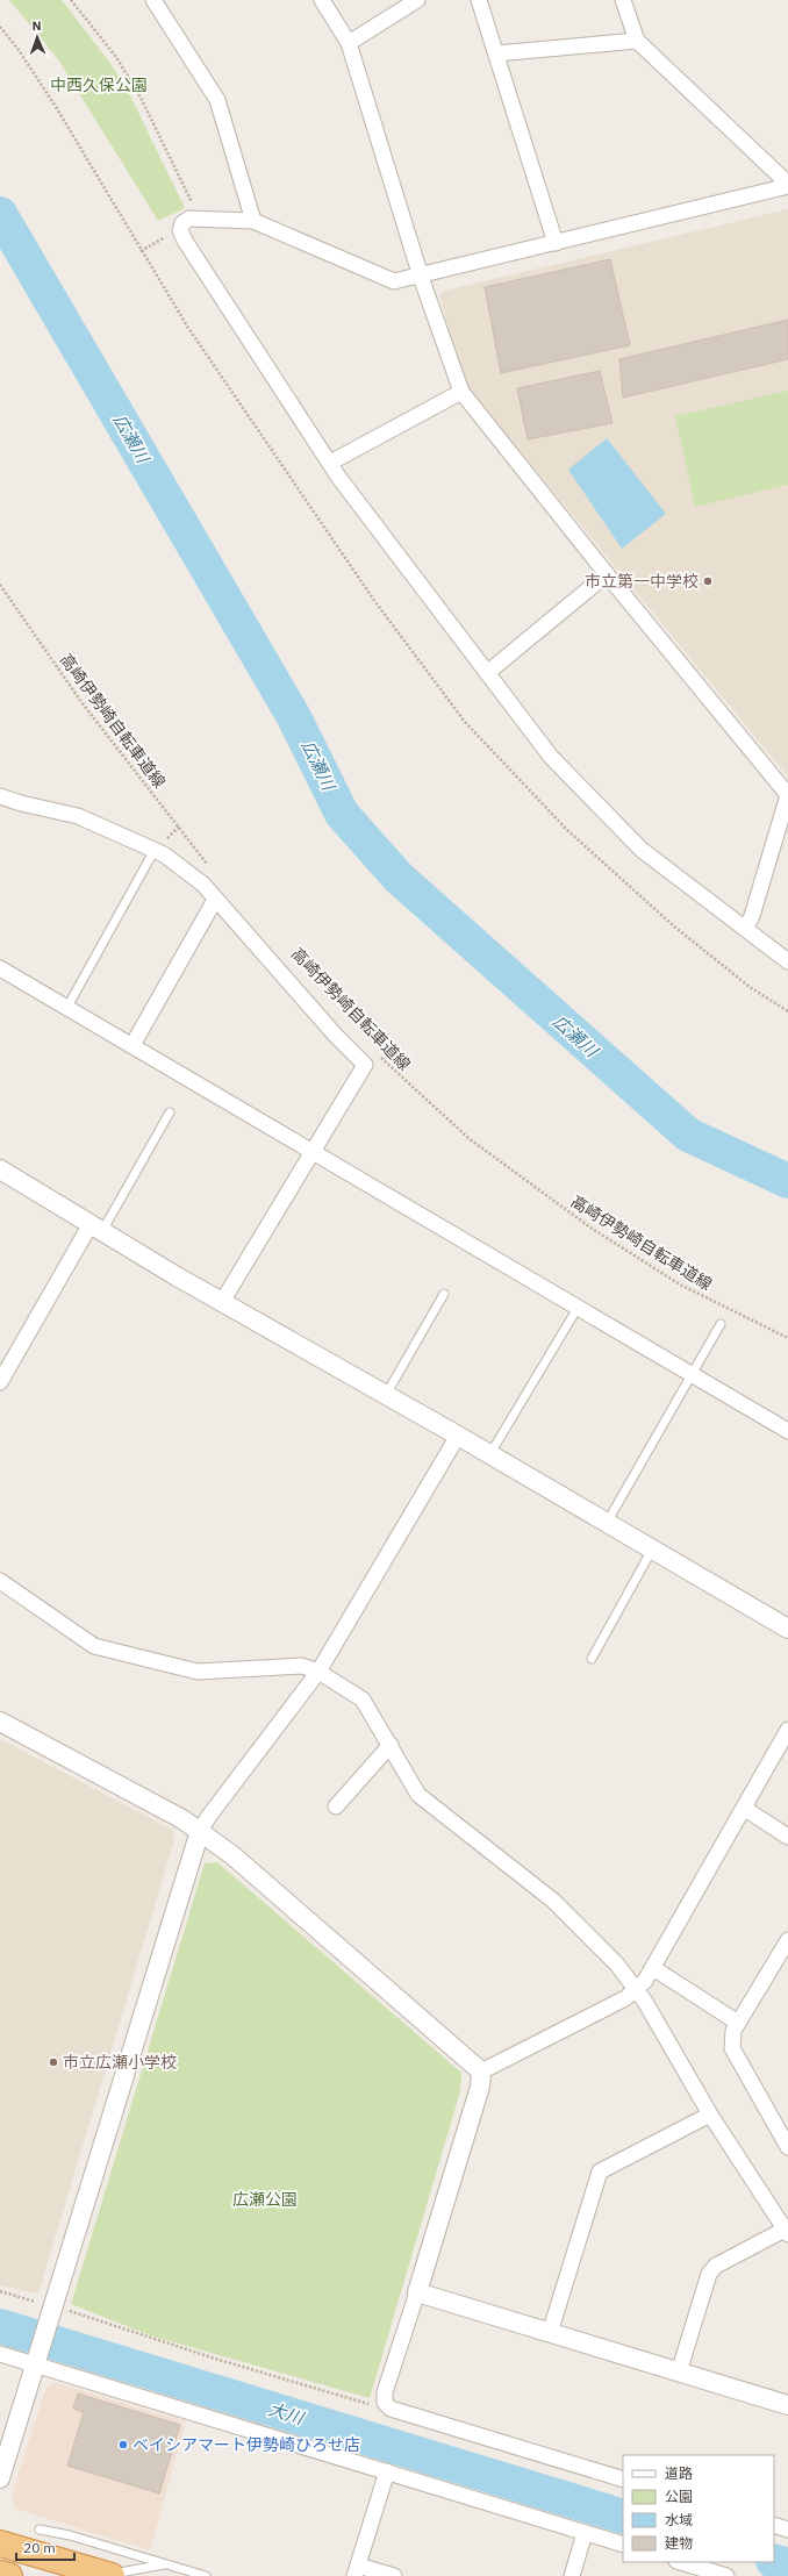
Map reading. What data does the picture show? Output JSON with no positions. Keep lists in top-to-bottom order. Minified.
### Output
{"streets":{"path":["高崎伊勢崎自転車道線"]},"water":["広瀬川","大川"],"parks":["中西久保公園","広瀬公園"],"places":["市立第一中学校","市立広瀬小学校","ベイシアマート伊勢崎ひろせ店"],"legend":["道路","公園","水域","建物"],"scale_bar":"20 m","north":"top"}
